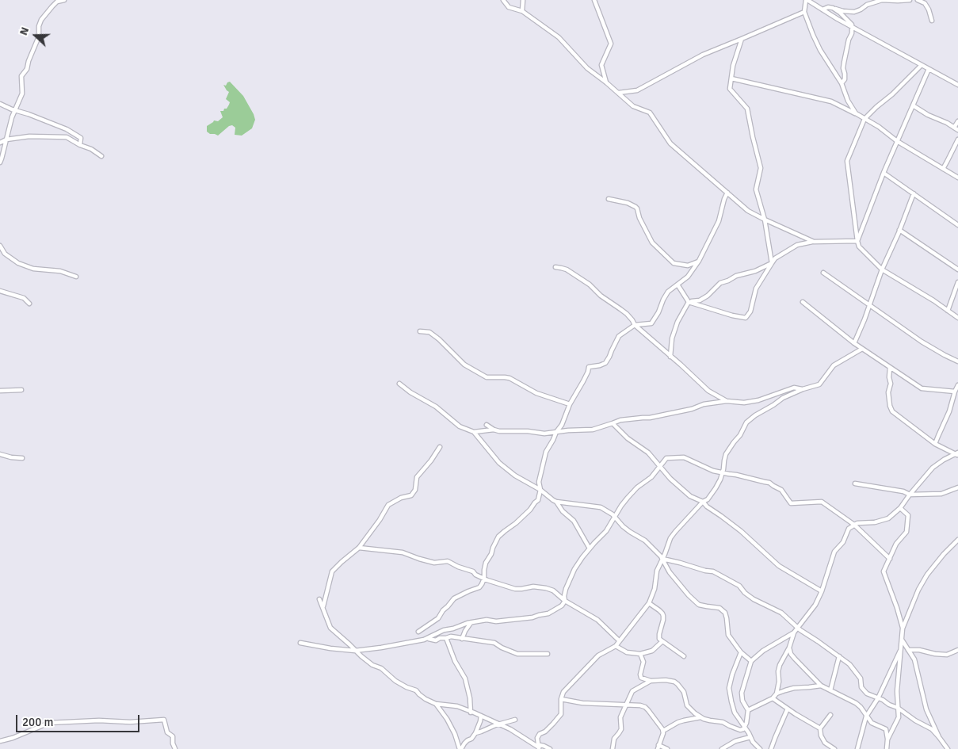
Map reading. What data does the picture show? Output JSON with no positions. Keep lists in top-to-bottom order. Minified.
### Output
{"scale_bar":"200 m","north":"left"}
